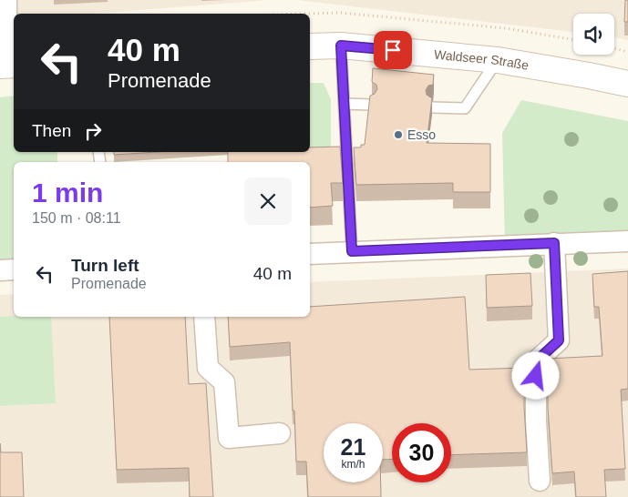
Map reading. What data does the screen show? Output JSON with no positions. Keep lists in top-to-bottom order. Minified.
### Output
{"streets":{"main road":["Waldseer Straße"]},"places":["Esso"],"page":{"turn":["40 m","Promenade"],"then":"Then","heading":["1 min","150 m · 08:11"],"list":[{"name":"Turn left","note":"Promenade","value":"40 m"}],"speed":"21 km/h","limit":"30"}}
